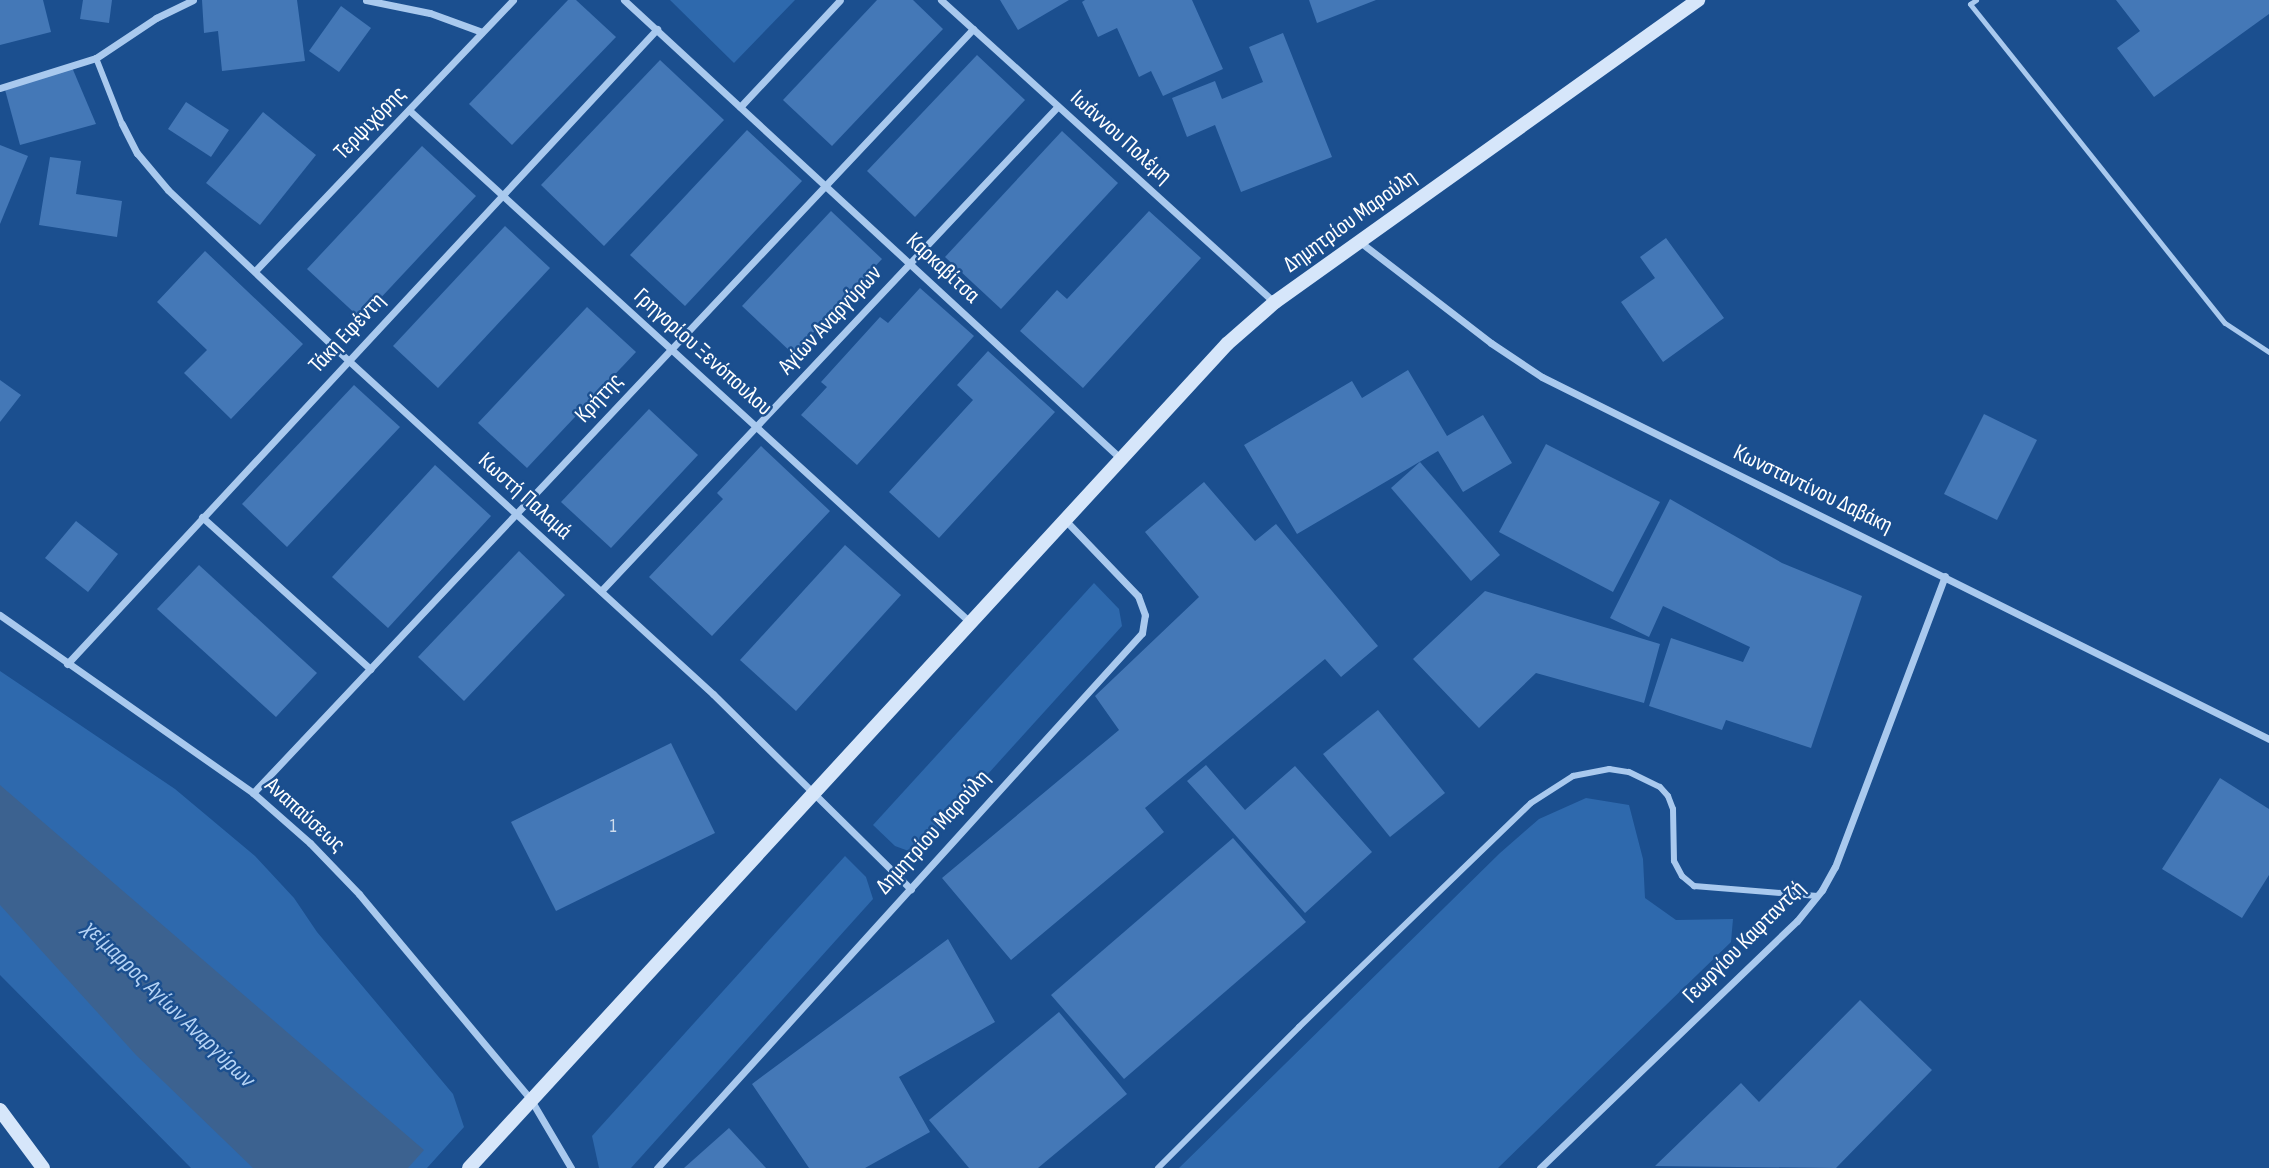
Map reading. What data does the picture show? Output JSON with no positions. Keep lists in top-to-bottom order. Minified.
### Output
{"streets":{"main road":["Δημητρίου Μαρούλη"],"street":["Τερψιχόρης","Ιωάννου Πολέμη","Καρκαβίτσα","Αγίων Αναργύρων","Τάκη Εφέντη","Γρηγορίου Ξενόπουλου","Κρήτης","Κωνσταντίνου Δαβάκη","Κωστή Παλαμά","Αναπαύσεως","Γεωργίου Καφταντζή"]},"crossings":[["Τερψιχόρης","Γρηγορίου Ξενόπουλου"],["Τερψιχόρης","Κωστή Παλαμά"],["Ιωάννου Πολέμη","Δημητρίου Μαρούλη"],["Ιωάννου Πολέμη","Αγίων Αναργύρων"],["Ιωάννου Πολέμη","Κρήτης"],["Δημητρίου Μαρούλη","Καρκαβίτσα"],["Δημητρίου Μαρούλη","Γρηγορίου Ξενόπουλου"],["Δημητρίου Μαρούλη","Κωνσταντίνου Δαβάκη"],["Δημητρίου Μαρούλη","Κωστή Παλαμά"],["Δημητρίου Μαρούλη","Αναπαύσεως"],["Καρκαβίτσα","Αγίων Αναργύρων"],["Καρκαβίτσα","Τάκη Εφέντη"],["Καρκαβίτσα","Κρήτης"],["Αγίων Αναργύρων","Γρηγορίου Ξενόπουλου"],["Αγίων Αναργύρων","Κωστή Παλαμά"],["Τάκη Εφέντη","Γρηγορίου Ξενόπουλου"],["Τάκη Εφέντη","Κωστή Παλαμά"],["Τάκη Εφέντη","Αναπαύσεως"],["Γρηγορίου Ξενόπουλου","Κρήτης"],["Κρήτης","Κωστή Παλαμά"],["Κρήτης","Αναπαύσεως"],["Κωνσταντίνου Δαβάκη","Γεωργίου Καφταντζή"]],"water":["χείμαρρος Αγίων Αναργύρων"],"house_numbers":["1"]}
